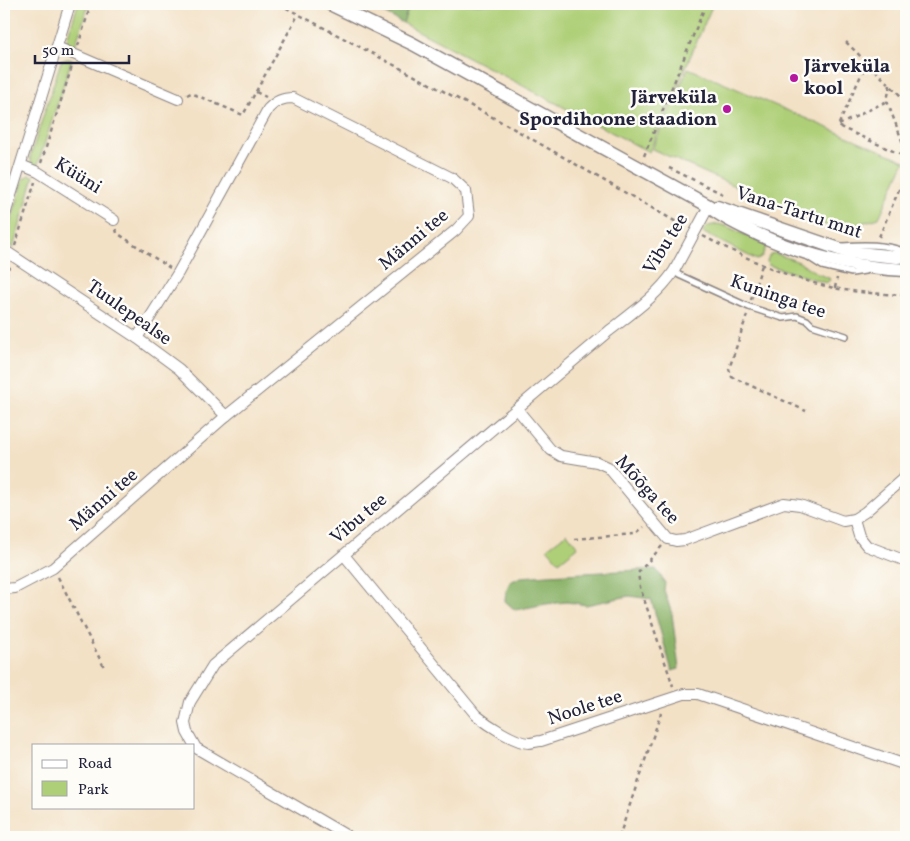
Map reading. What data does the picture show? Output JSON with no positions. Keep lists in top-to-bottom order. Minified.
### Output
{"streets":{"street":["Küüni","Vana-Tartu mnt","Männi tee","Vibu tee","Tuulepealse","Mõõga tee","Noole tee"],"lane":["Kuninga tee"]},"crossings":[["Vana-Tartu mnt","Vibu tee"],["Männi tee","Tuulepealse"],["Vibu tee","Kuninga tee"],["Vibu tee","Mõõga tee"],["Vibu tee","Noole tee"]],"places":["Järveküla kool","Järveküla Spordihoone staadion"],"legend":["Road","Park"],"scale_bar":"50 m"}
